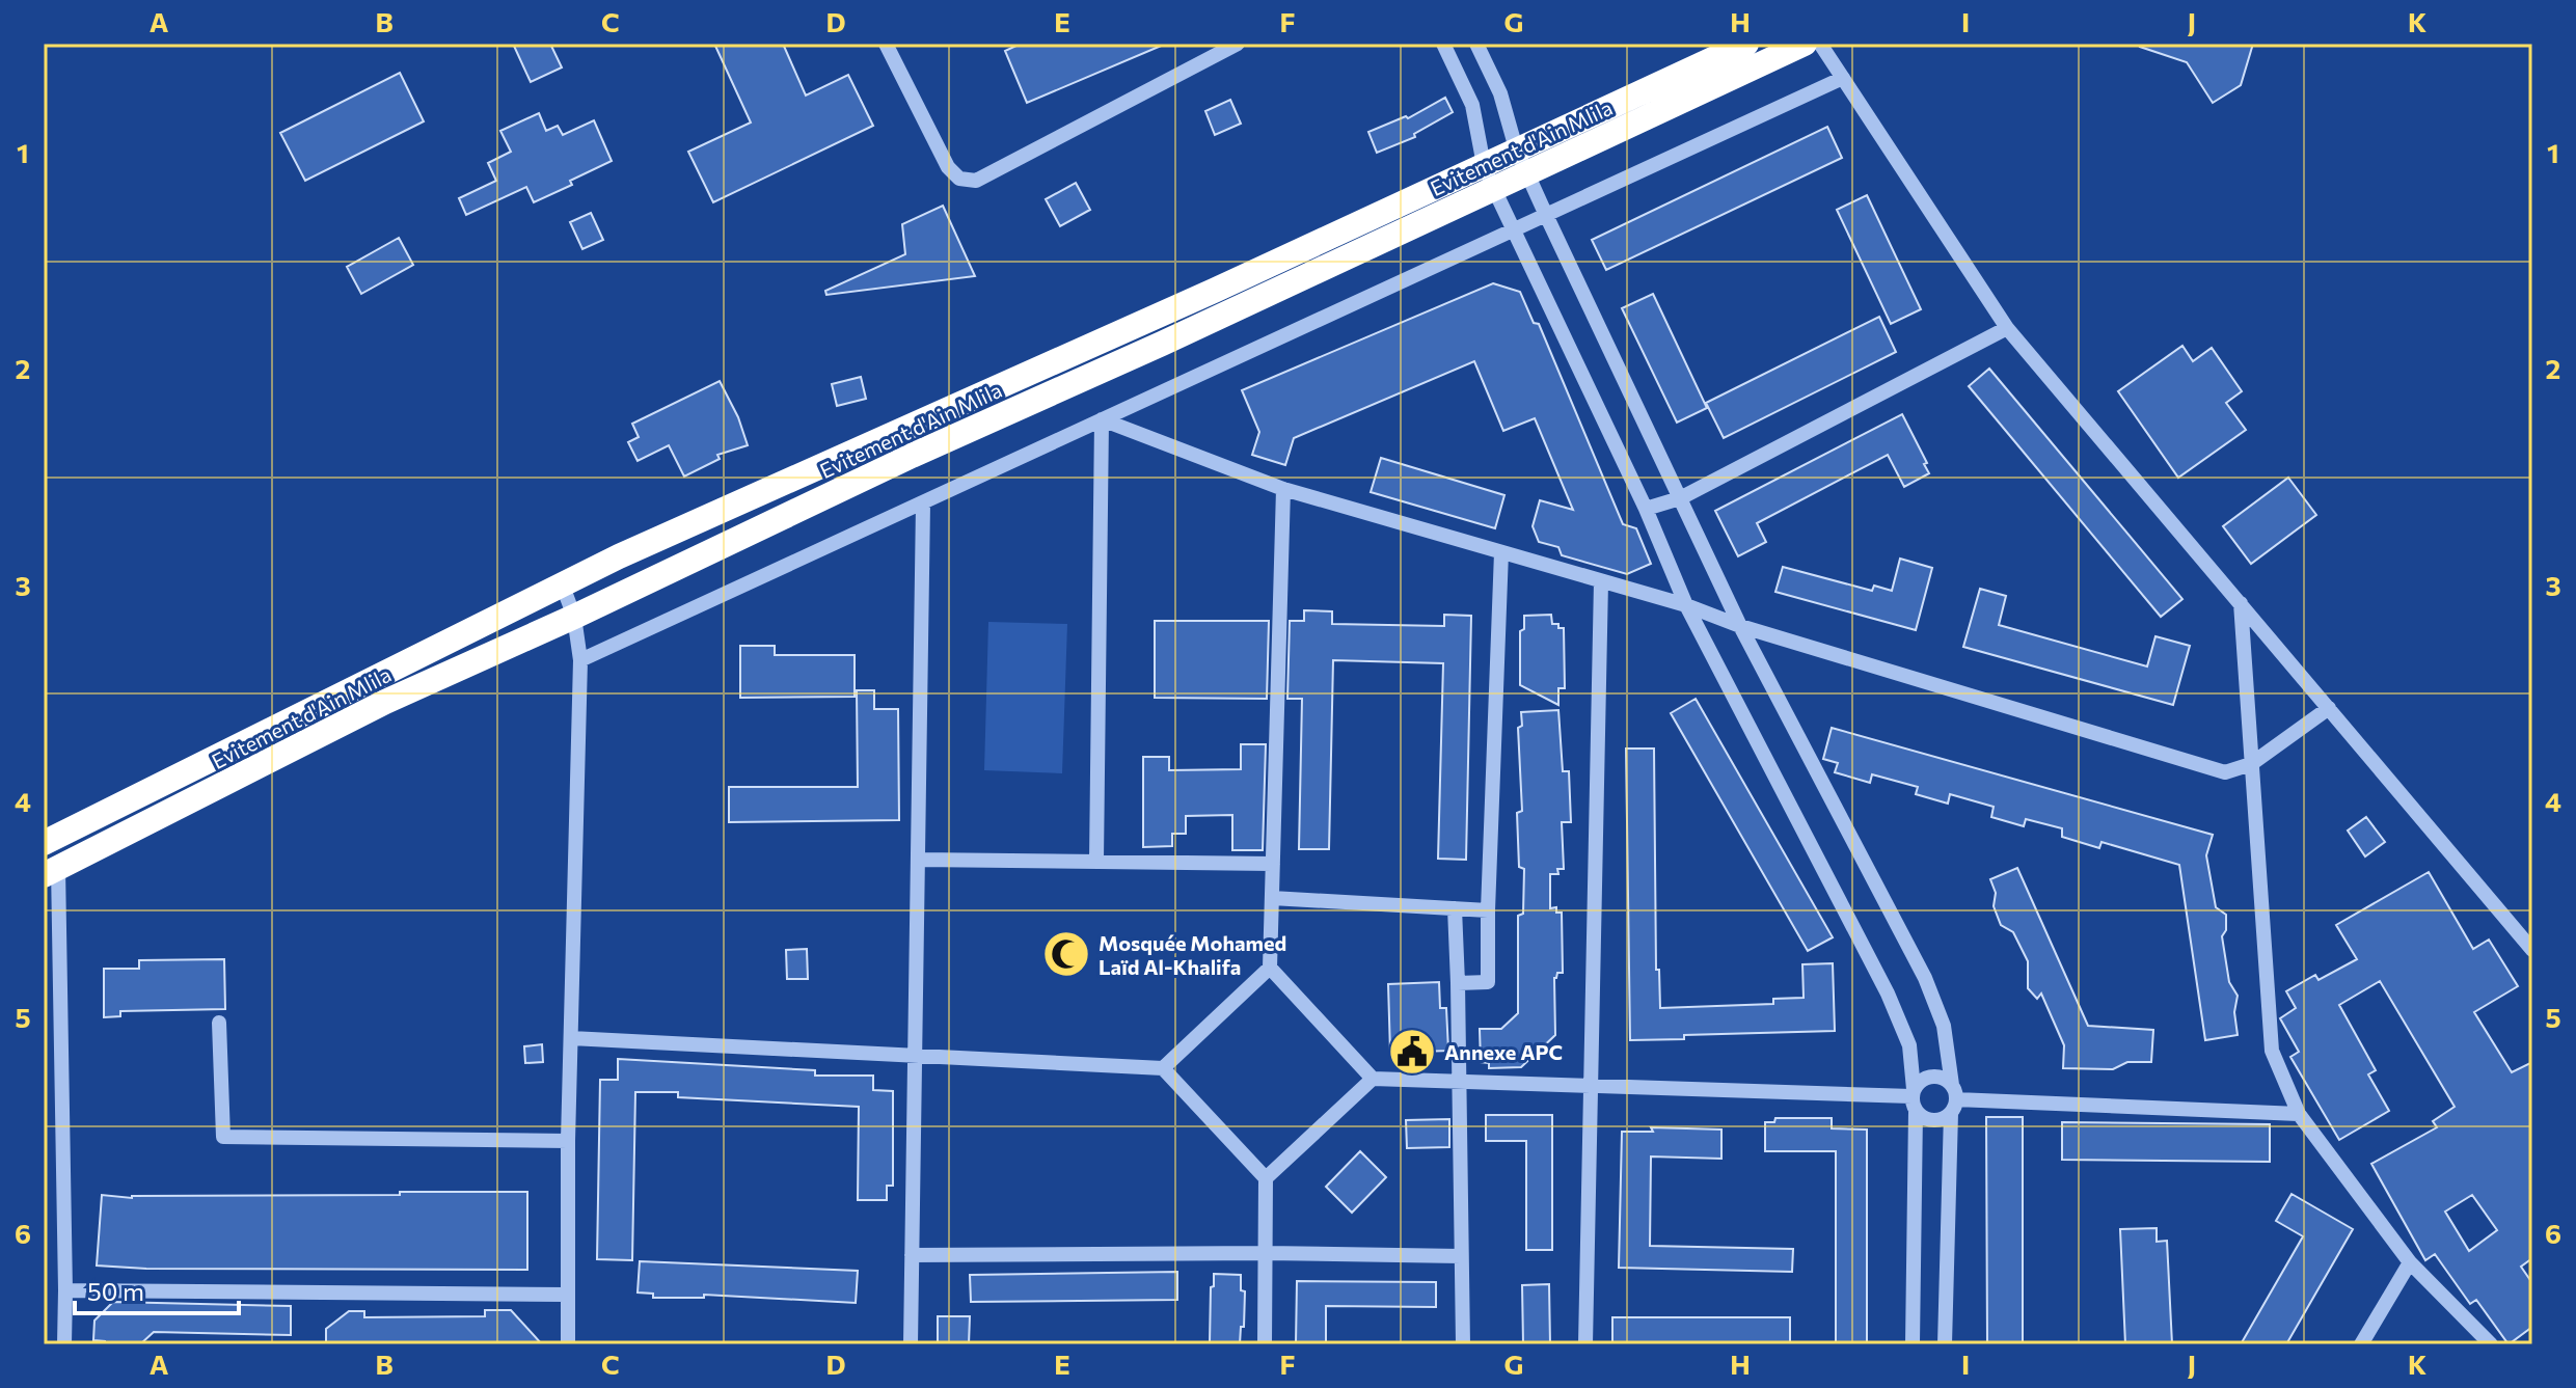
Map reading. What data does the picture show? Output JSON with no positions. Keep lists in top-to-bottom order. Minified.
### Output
{"streets":{"highway":["Evitement d'Ain Mlila"]},"places":{"mosque":["Mosquée Mohamed Laïd Al-Khalifa"],"public building":["Annexe APC"]},"scale_bar":"50 m","grid":{"columns":["A","B","C","D","E","F","G","H","I","J","K"],"rows":["1","2","3","4","5","6"]}}
